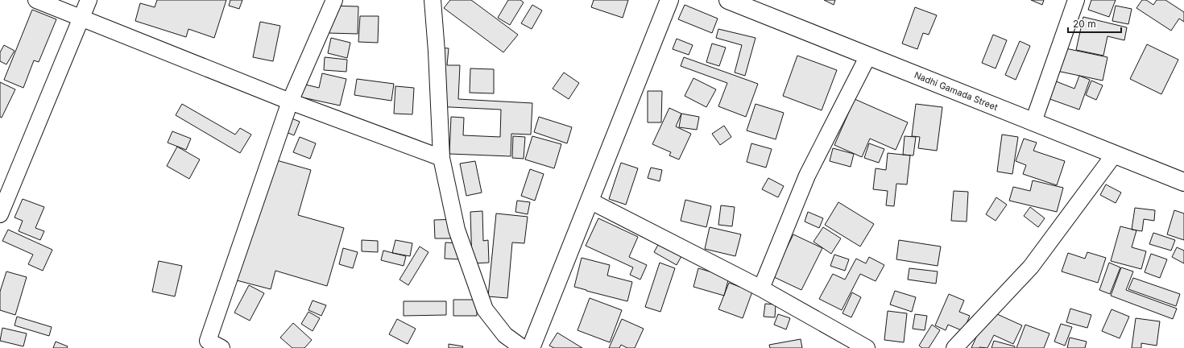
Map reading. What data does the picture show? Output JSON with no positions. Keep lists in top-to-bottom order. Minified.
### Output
{"streets":{"street":["Nadhi Gamada Street"]},"scale_bar":"20 m"}
